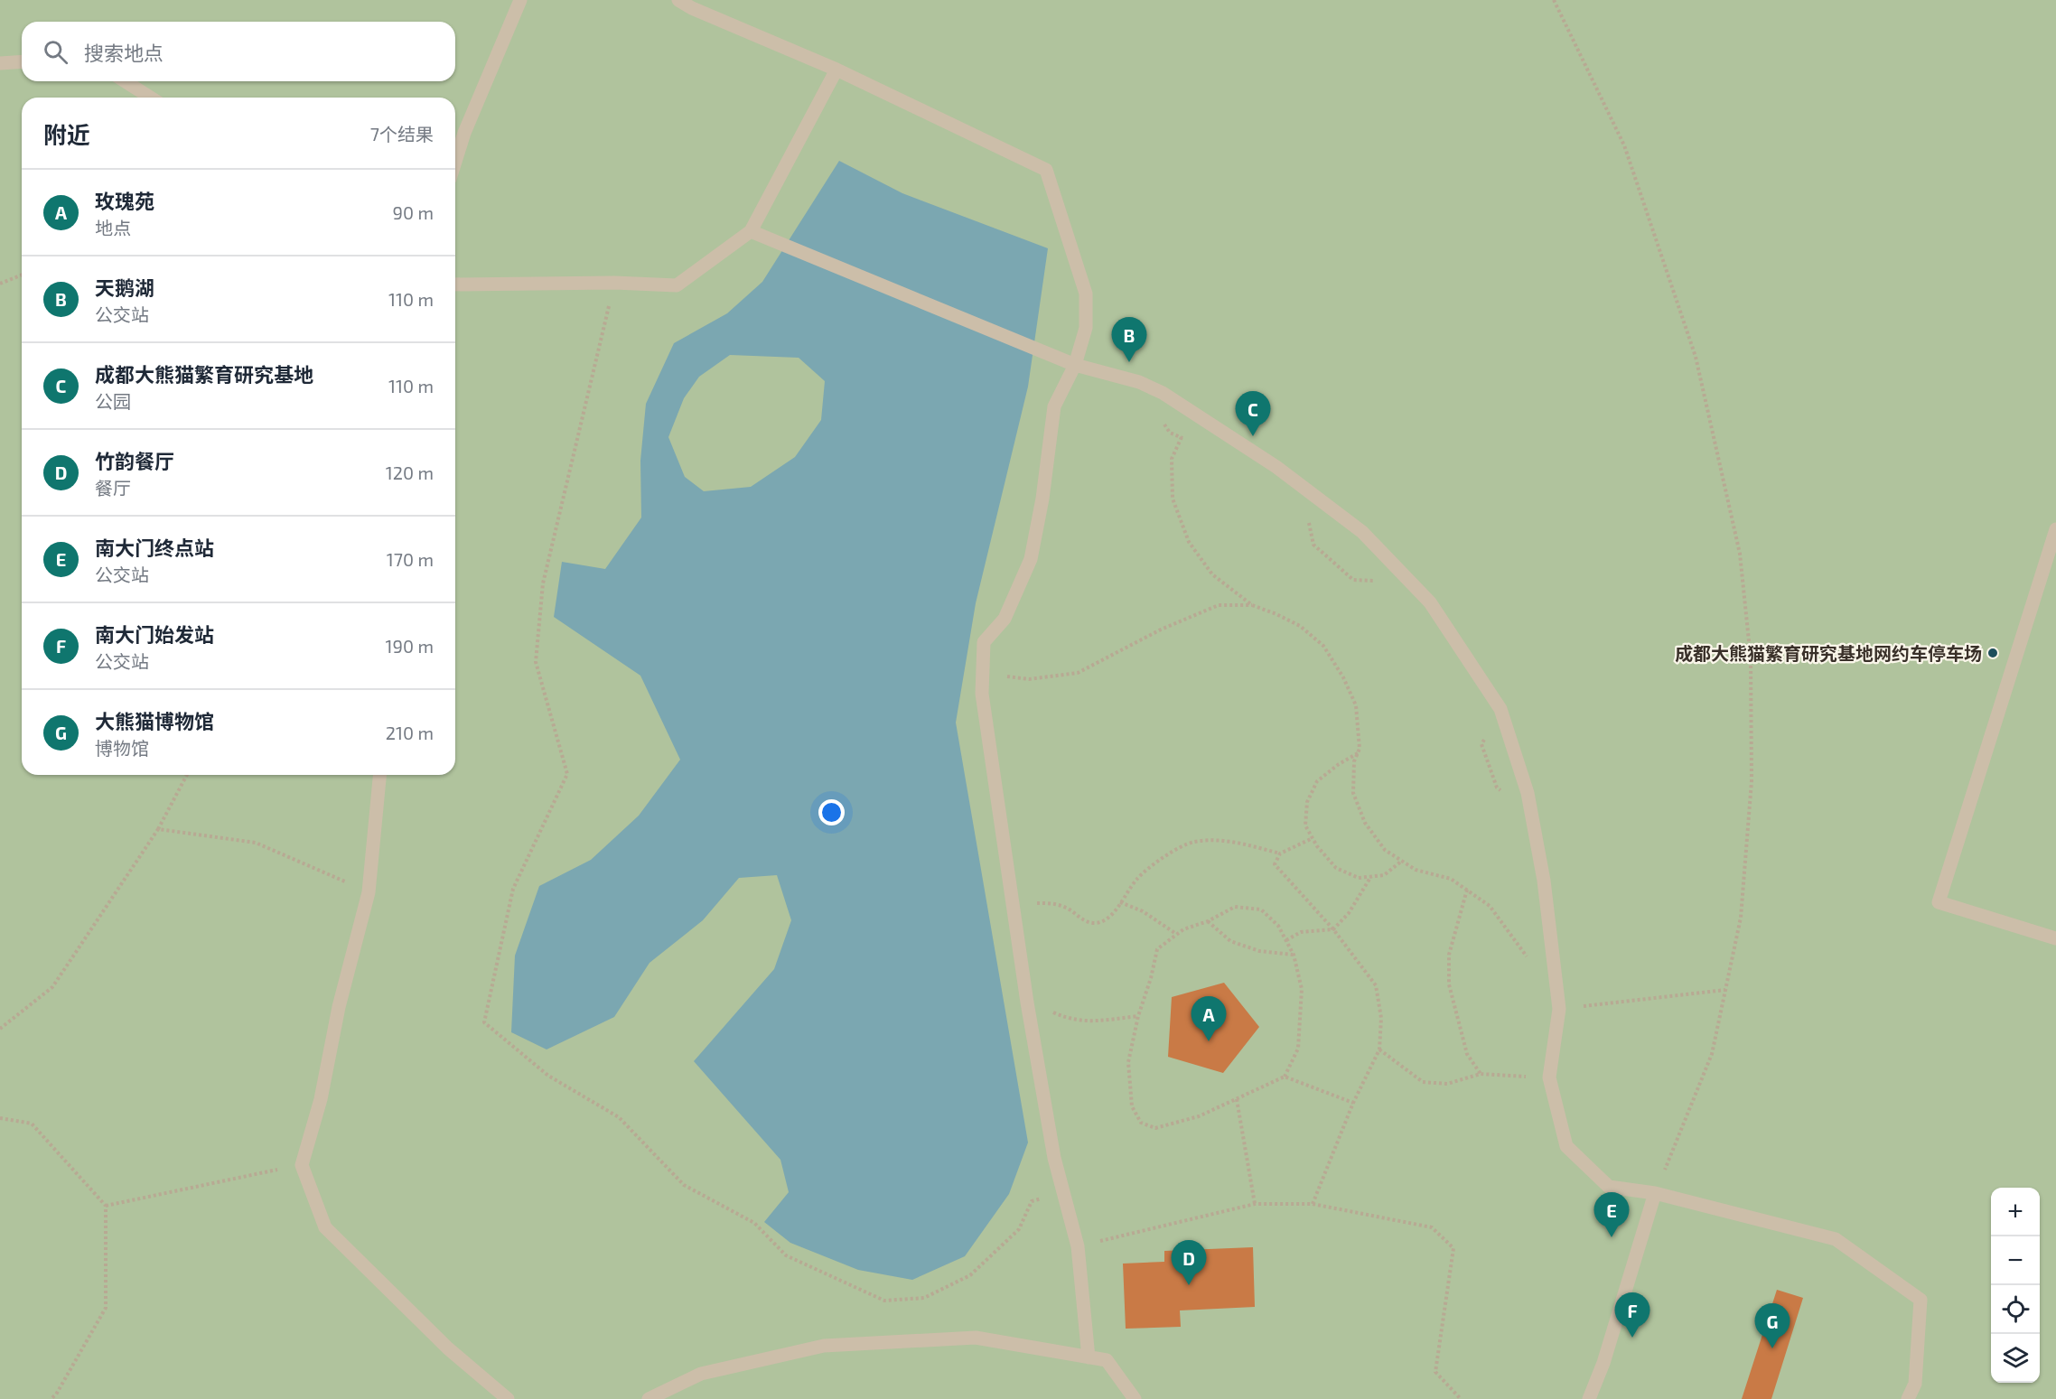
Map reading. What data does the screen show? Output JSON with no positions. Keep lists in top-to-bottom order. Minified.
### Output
{"places":["成都大熊猫繁育研究基地网约车停车场"],"page":{"search":"搜索地点","heading":["附近","7个结果"],"list":[{"mark":"A","name":"玫瑰苑","note":"地点","value":"90 m"},{"mark":"B","name":"天鹅湖","note":"公交站","value":"110 m"},{"mark":"C","name":"成都大熊猫繁育研究基地","note":"公园","value":"110 m"},{"mark":"D","name":"竹韵餐厅","note":"餐厅","value":"120 m"},{"mark":"E","name":"南大门终点站","note":"公交站","value":"170 m"},{"mark":"F","name":"南大门始发站","note":"公交站","value":"190 m"},{"mark":"G","name":"大熊猫博物馆","note":"博物馆","value":"210 m"}],"pins":["B","C","A","E","D","F","G"],"map_buttons":["+","−"]}}
